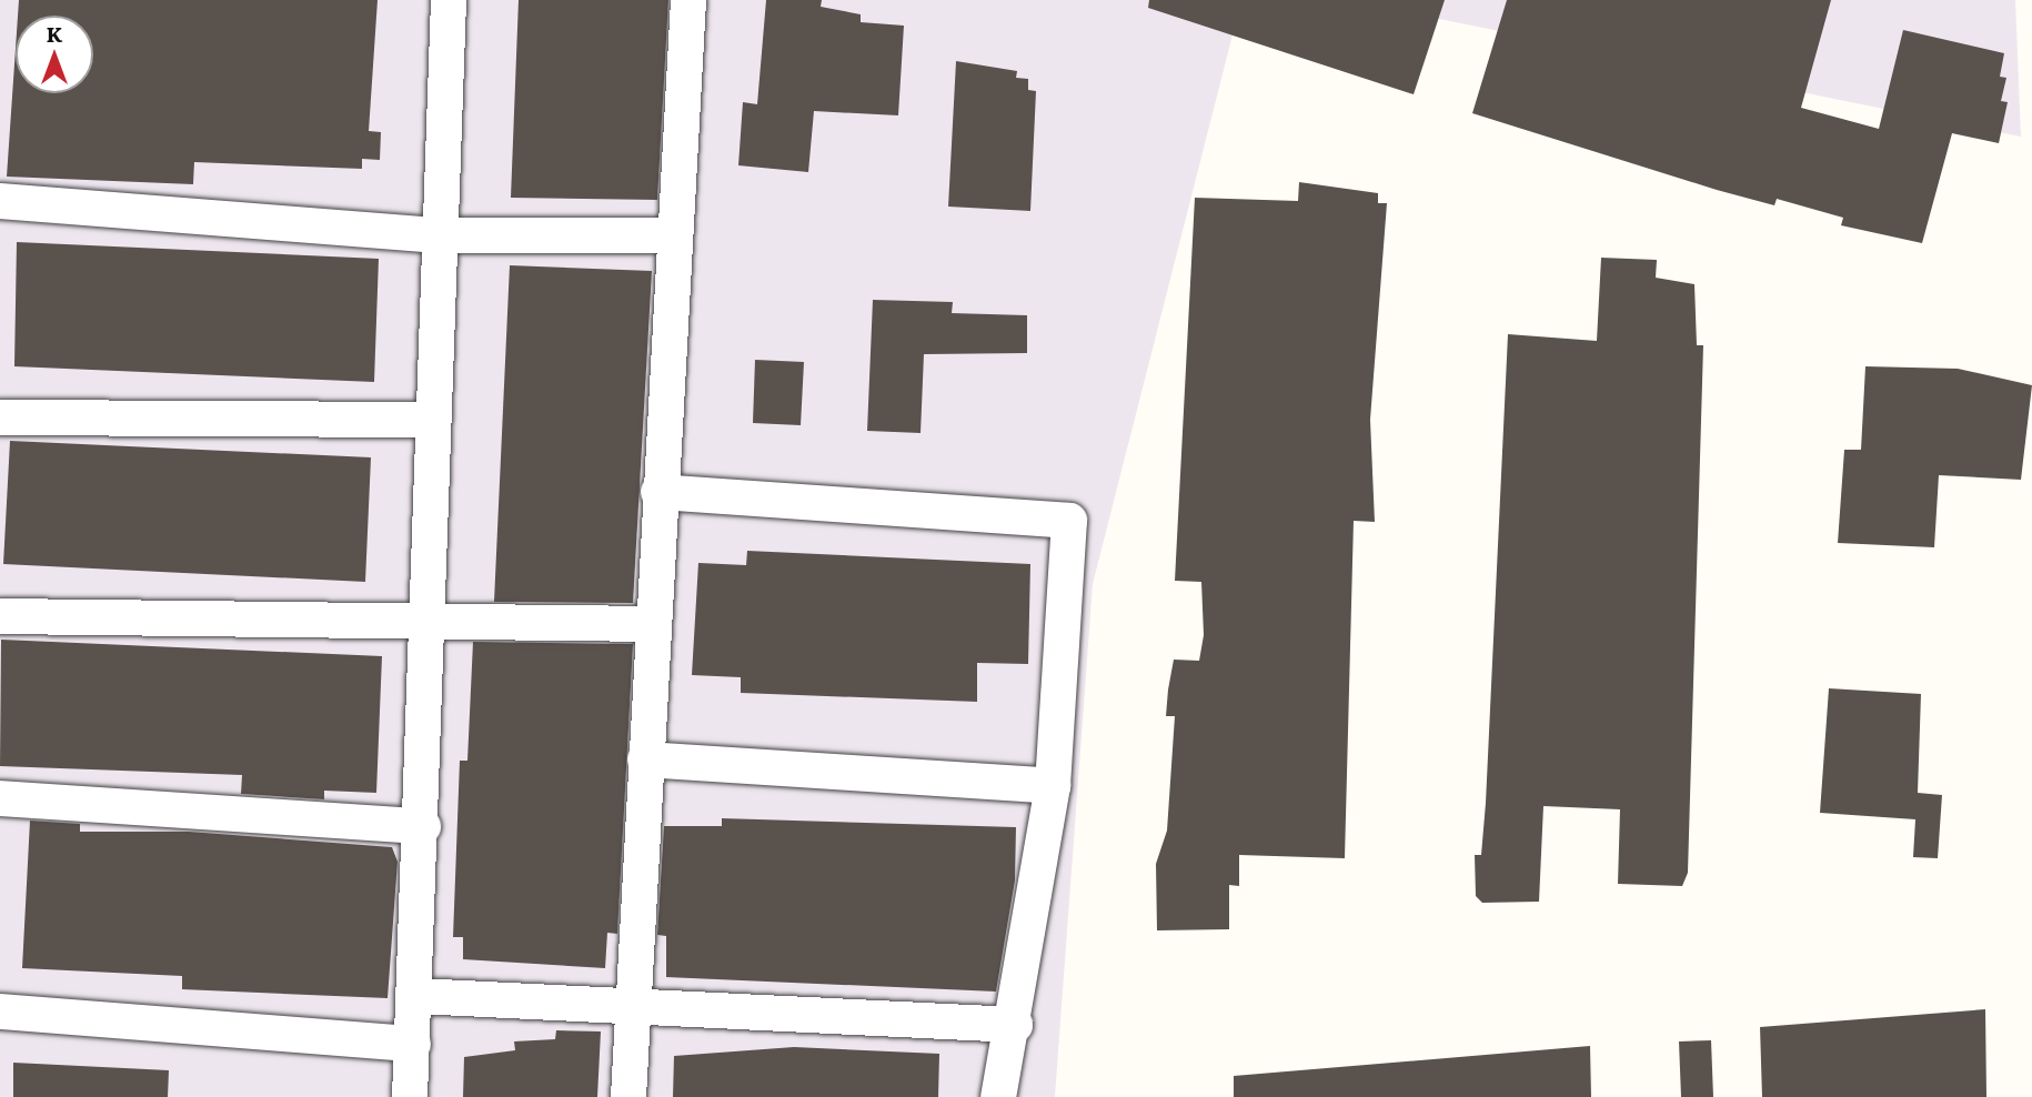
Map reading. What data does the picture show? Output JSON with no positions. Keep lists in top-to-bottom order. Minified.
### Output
{"north":"top"}
